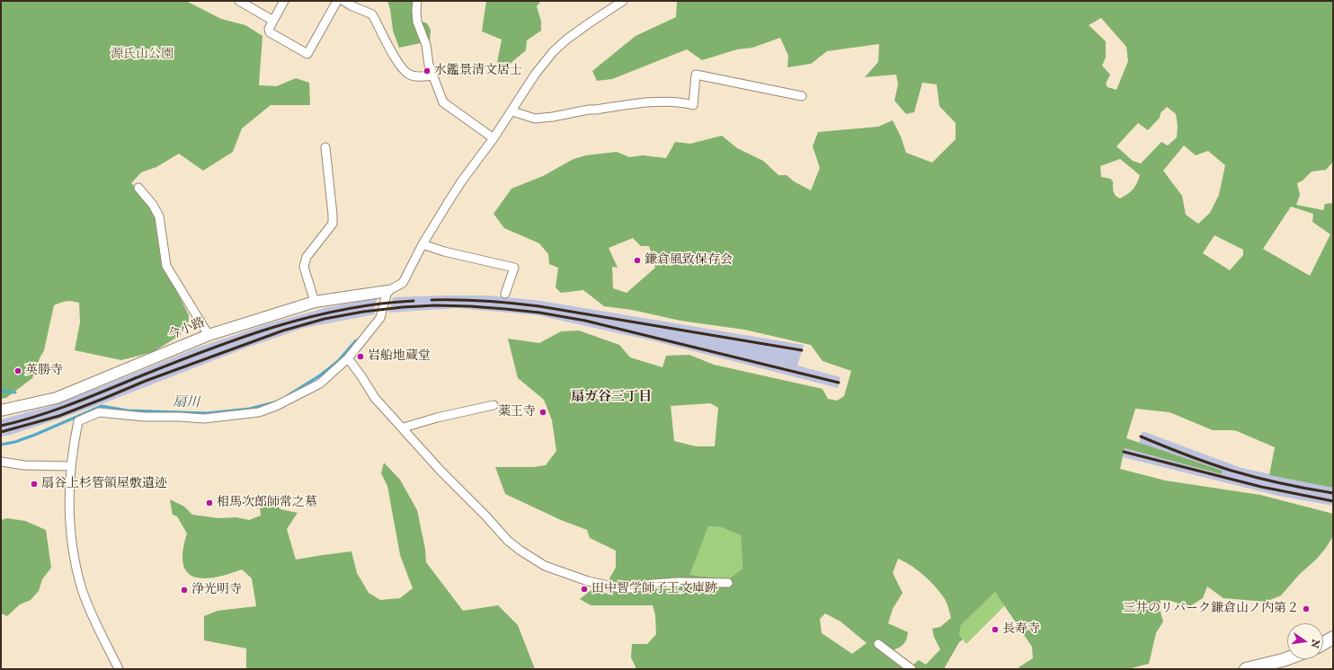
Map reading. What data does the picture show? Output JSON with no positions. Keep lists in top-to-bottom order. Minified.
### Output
{"streets":{"street":["今小路"]},"districts":["扇ガ谷三丁目"],"water":["扇川"],"parks":["源氏山公園"],"places":["水鑑景清文居士","鎌倉風致保存会","岩船地蔵堂","英勝寺","薬王寺","扇谷上杉管領屋敷遺迹","相馬次郎師常之墓","田中智学師子王文庫跡","浄光明寺","三井のリパーク鎌倉山ノ内第２","長寿寺"],"north":"right"}
